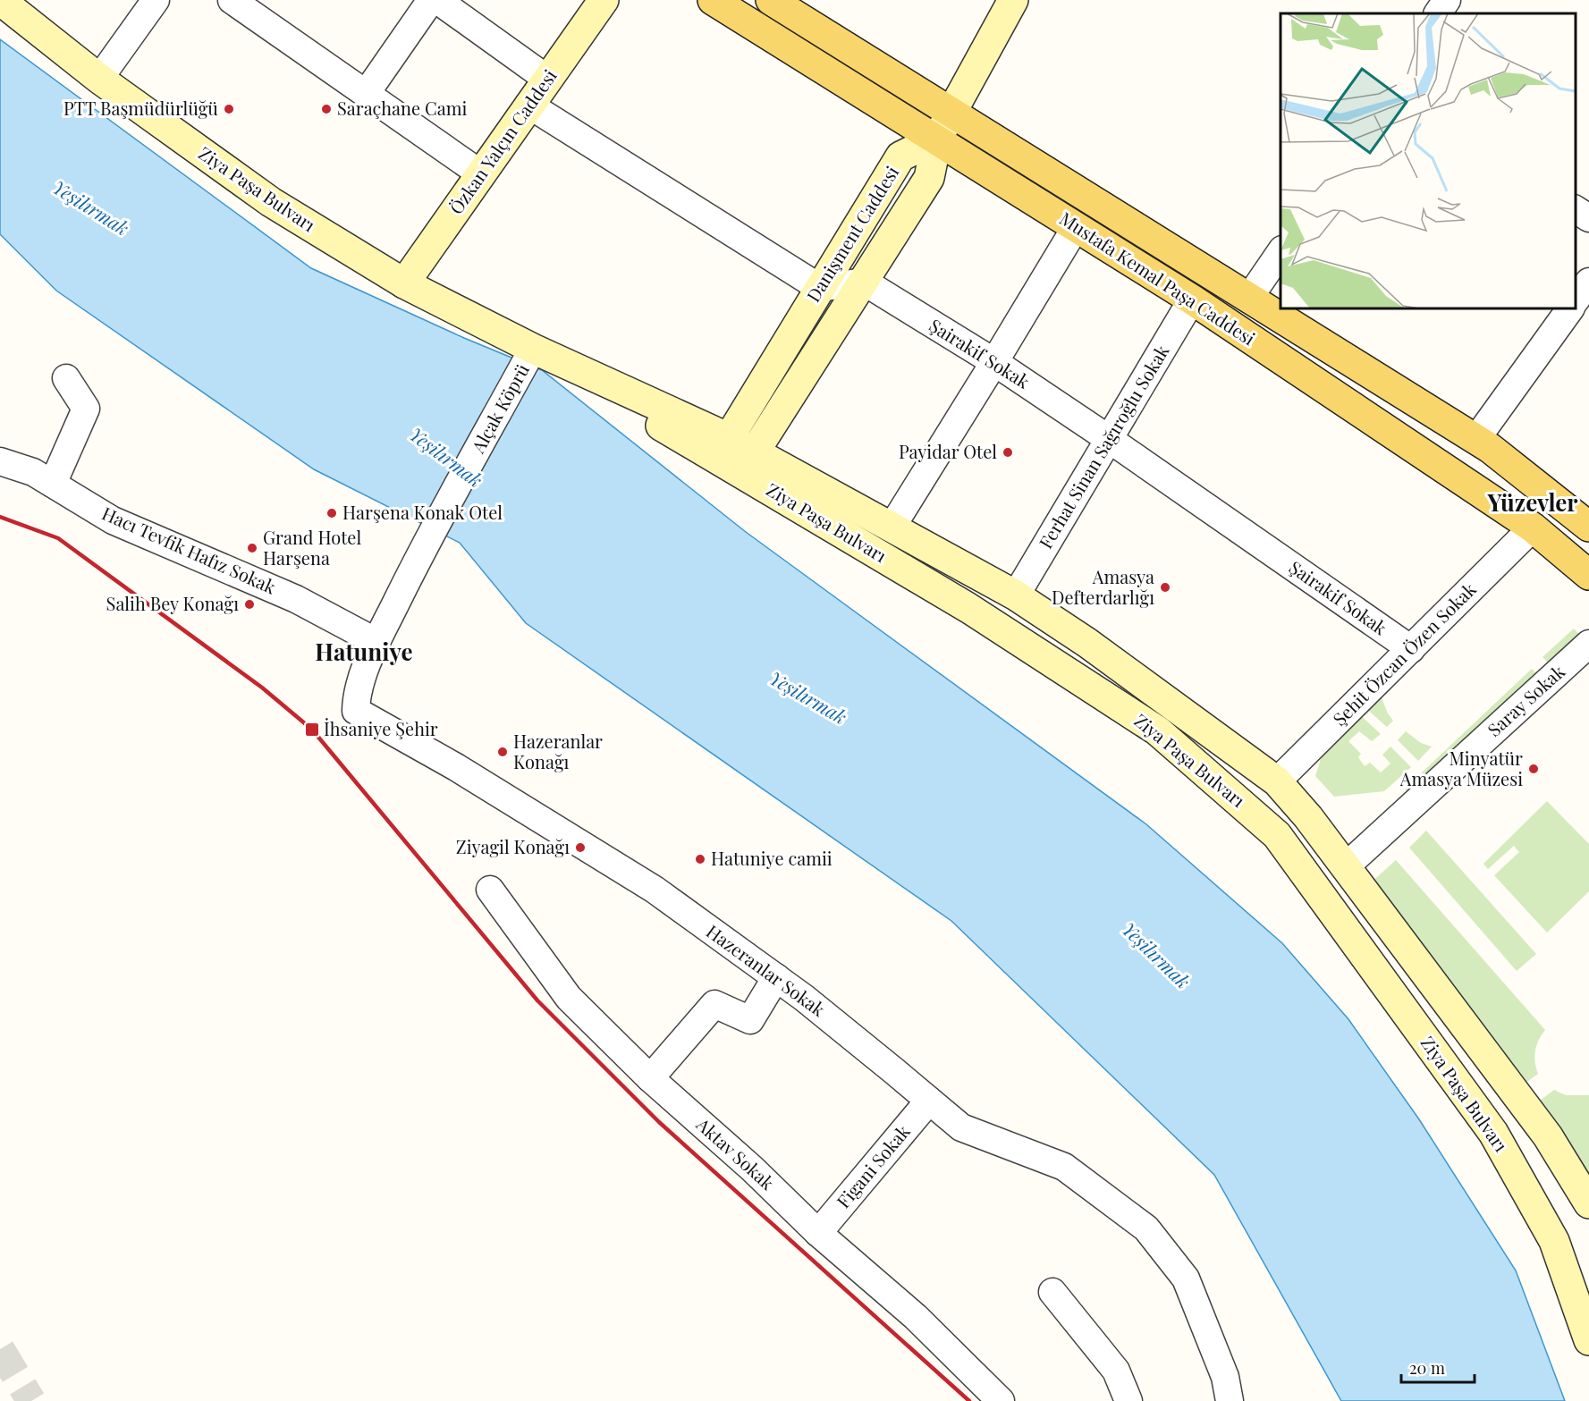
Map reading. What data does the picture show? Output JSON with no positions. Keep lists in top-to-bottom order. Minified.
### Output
{"streets":{"main road":["Mustafa Kemal Paşa Caddesi"],"street":["Özkan Yalçın Caddesi","Ziya Paşa Bulvarı","Danişment Caddesi","Şairakif Sokak","Alçak Köprü","Ferhat Sinan Sağıroğlu Sokak","Hacı Tevfik Hafız Sokak","Şehit Özcan Özen Sokak","Saray Sokak","Hazeranlar Sokak","Aktav Sokak","Figani Sokak"]},"crossings":[["Özkan Yalçın Caddesi","Ziya Paşa Bulvarı"],["Ziya Paşa Bulvarı","Danişment Caddesi"],["Ziya Paşa Bulvarı","Alçak Köprü"],["Ziya Paşa Bulvarı","Ferhat Sinan Sağıroğlu Sokak"],["Ziya Paşa Bulvarı","Şehit Özcan Özen Sokak"],["Ziya Paşa Bulvarı","Saray Sokak"],["Danişment Caddesi","Mustafa Kemal Paşa Caddesi"],["Danişment Caddesi","Şairakif Sokak"],["Mustafa Kemal Paşa Caddesi","Ferhat Sinan Sağıroğlu Sokak"],["Mustafa Kemal Paşa Caddesi","Şehit Özcan Özen Sokak"],["Şairakif Sokak","Ferhat Sinan Sağıroğlu Sokak"],["Şairakif Sokak","Şehit Özcan Özen Sokak"],["Alçak Köprü","Hazeranlar Sokak"],["Hacı Tevfik Hafız Sokak","Hazeranlar Sokak"],["Hazeranlar Sokak","Figani Sokak"],["Aktav Sokak","Figani Sokak"]],"districts":["Yüzevler","Hatuniye"],"water":["Yeşilırmak"],"places":{"other":["PTT Başmüdürlüğü","Saraçhane Cami","Payidar Otel","Harşena Konak Otel","Grand Hotel Harşena","Amasya Defterdarlığı","Salih Bey Konağı","Hazeranlar Konağı","Minyatür Amasya Müzesi","Ziyagil Konağı","Hatuniye camii"],"transit":["İhsaniye Şehir"]},"scale_bar":"20 m"}
